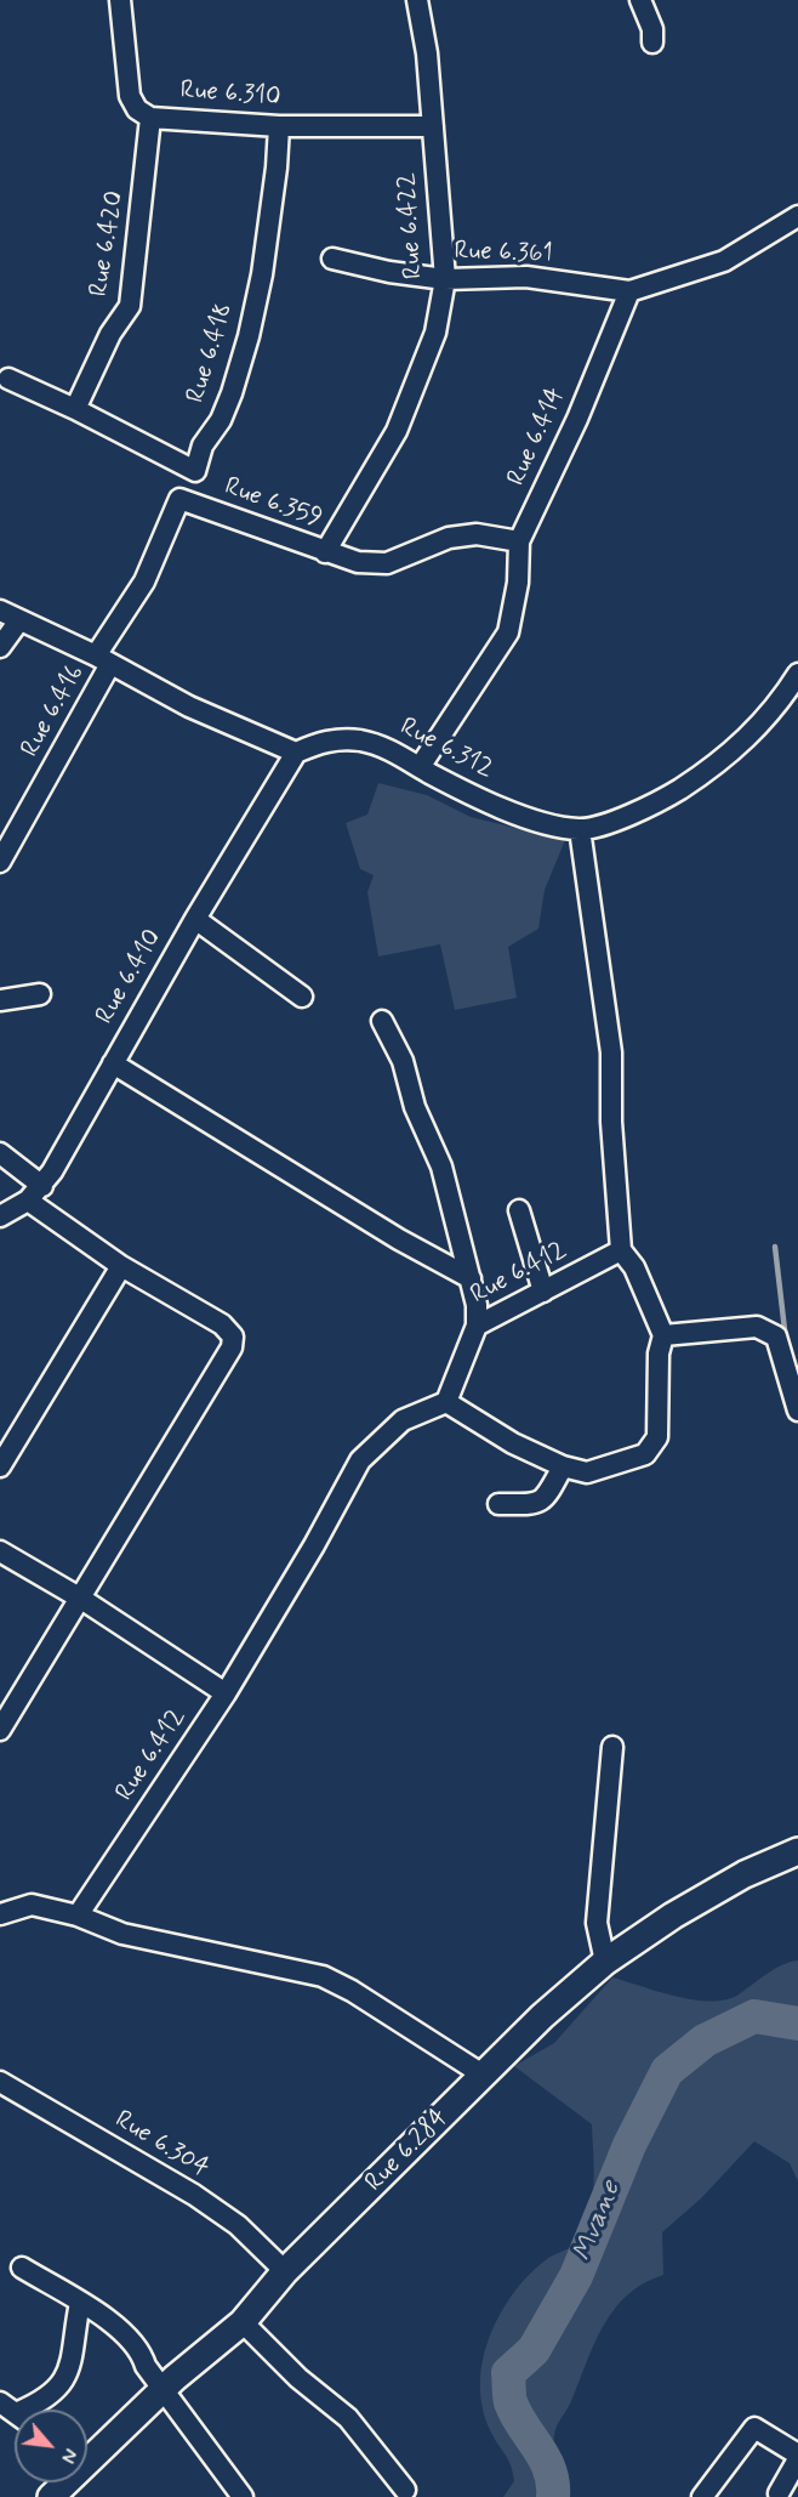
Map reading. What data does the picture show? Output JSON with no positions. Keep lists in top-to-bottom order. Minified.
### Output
{"streets":{"street":["Rue 6.310","Rue 6.422","Rue 6.420","Rue 6.361","Rue 6.418","Rue 6.414","Rue 6.359","Rue 6.416","Rue 6.312","Rue 6.410","Rue 6.412","Rue 6.304","Rue 6.284"]},"crossings":[["Rue 6.310","Rue 6.422"],["Rue 6.310","Rue 6.420"],["Rue 6.310","Rue 6.418"],["Rue 6.422","Rue 6.361"],["Rue 6.422","Rue 6.359"],["Rue 6.361","Rue 6.414"],["Rue 6.418","Rue 6.359"],["Rue 6.414","Rue 6.359"],["Rue 6.414","Rue 6.312"],["Rue 6.312","Rue 6.410"],["Rue 6.304","Rue 6.284"]],"water":["Mvane"],"north":"bottom right"}
